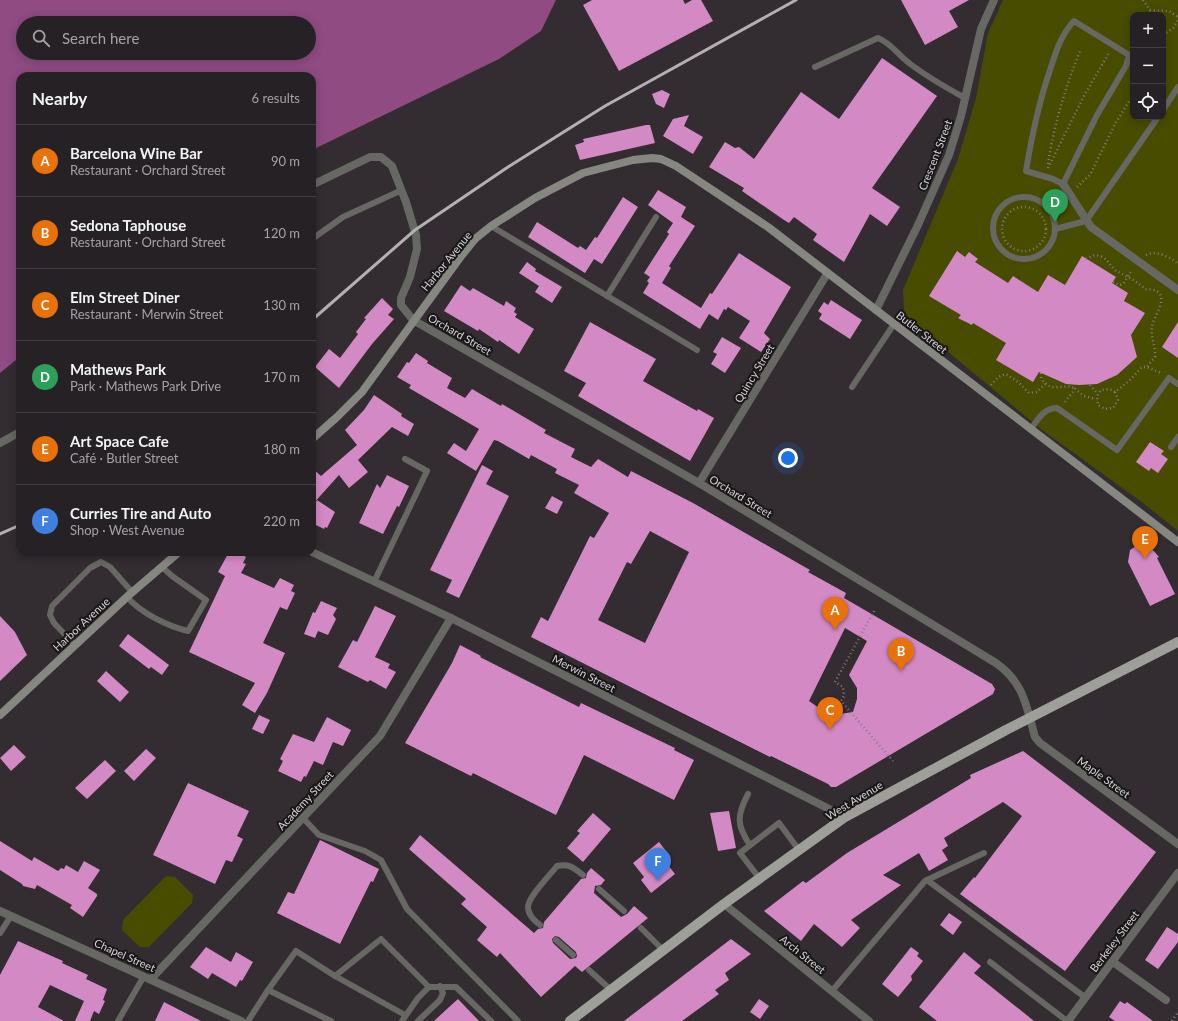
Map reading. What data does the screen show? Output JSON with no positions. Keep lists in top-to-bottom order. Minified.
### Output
{"streets":{"main road":["Harbor Avenue","Butler Street","West Avenue"],"street":["Crescent Street","Orchard Street","Quincy Street","Merwin Street","Maple Street","Academy Street","Berkeley Street","Arch Street","Chapel Street"]},"crossings":[["Crescent Street","Butler Street"],["Harbor Avenue","Butler Street"],["Harbor Avenue","Orchard Street"],["Butler Street","Quincy Street"],["Orchard Street","Quincy Street"],["Orchard Street","Maple Street"],["Orchard Street","West Avenue"],["Merwin Street","Academy Street"],["Merwin Street","West Avenue"],["Maple Street","West Avenue"],["Academy Street","Chapel Street"],["West Avenue","Arch Street"]],"page":{"map_buttons":["+","−"],"search":"Search here","heading":["Nearby","6 results"],"list":[{"mark":"A","name":"Barcelona Wine Bar","note":"Restaurant · Orchard Street","value":"90 m"},{"mark":"B","name":"Sedona Taphouse","note":"Restaurant · Orchard Street","value":"120 m"},{"mark":"C","name":"Elm Street Diner","note":"Restaurant · Merwin Street","value":"130 m"},{"mark":"D","name":"Mathews Park","note":"Park · Mathews Park Drive","value":"170 m"},{"mark":"E","name":"Art Space Cafe","note":"Café · Butler Street","value":"180 m"},{"mark":"F","name":"Curries Tire and Auto","note":"Shop · West Avenue","value":"220 m"}],"pins":["D","E","A","B","C","F"]}}
